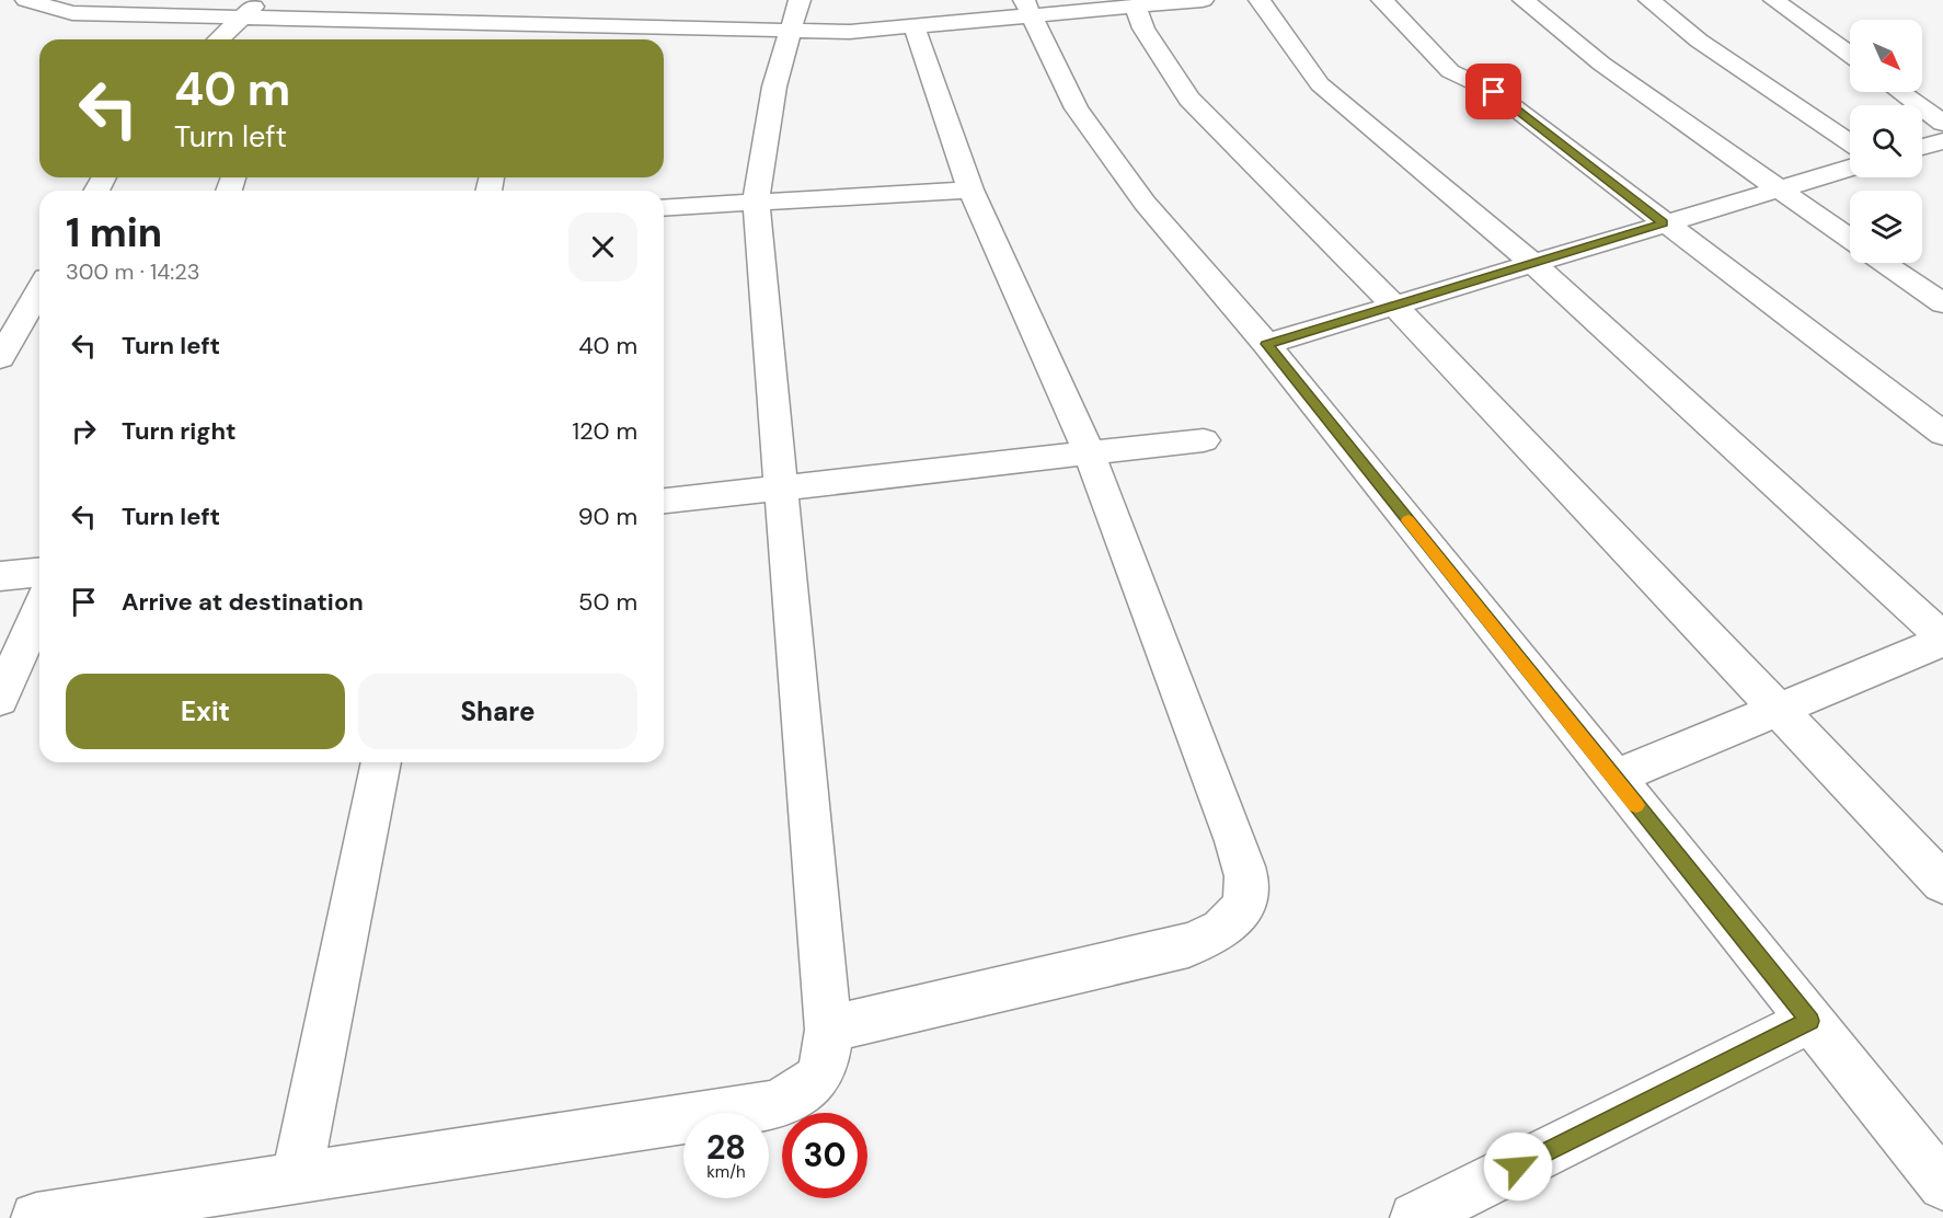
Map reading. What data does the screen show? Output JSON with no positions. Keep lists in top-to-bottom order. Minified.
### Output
{"north":"bottom right","page":{"turn":["40 m","Turn left"],"heading":["1 min","300 m · 14:23"],"list":[{"name":"Turn left","value":"40 m"},{"name":"Turn right","value":"120 m"},{"name":"Turn left","value":"90 m"},{"name":"Arrive at destination","value":"50 m"}],"buttons":["Exit","Share"],"speed":"28 km/h","limit":"30"}}
